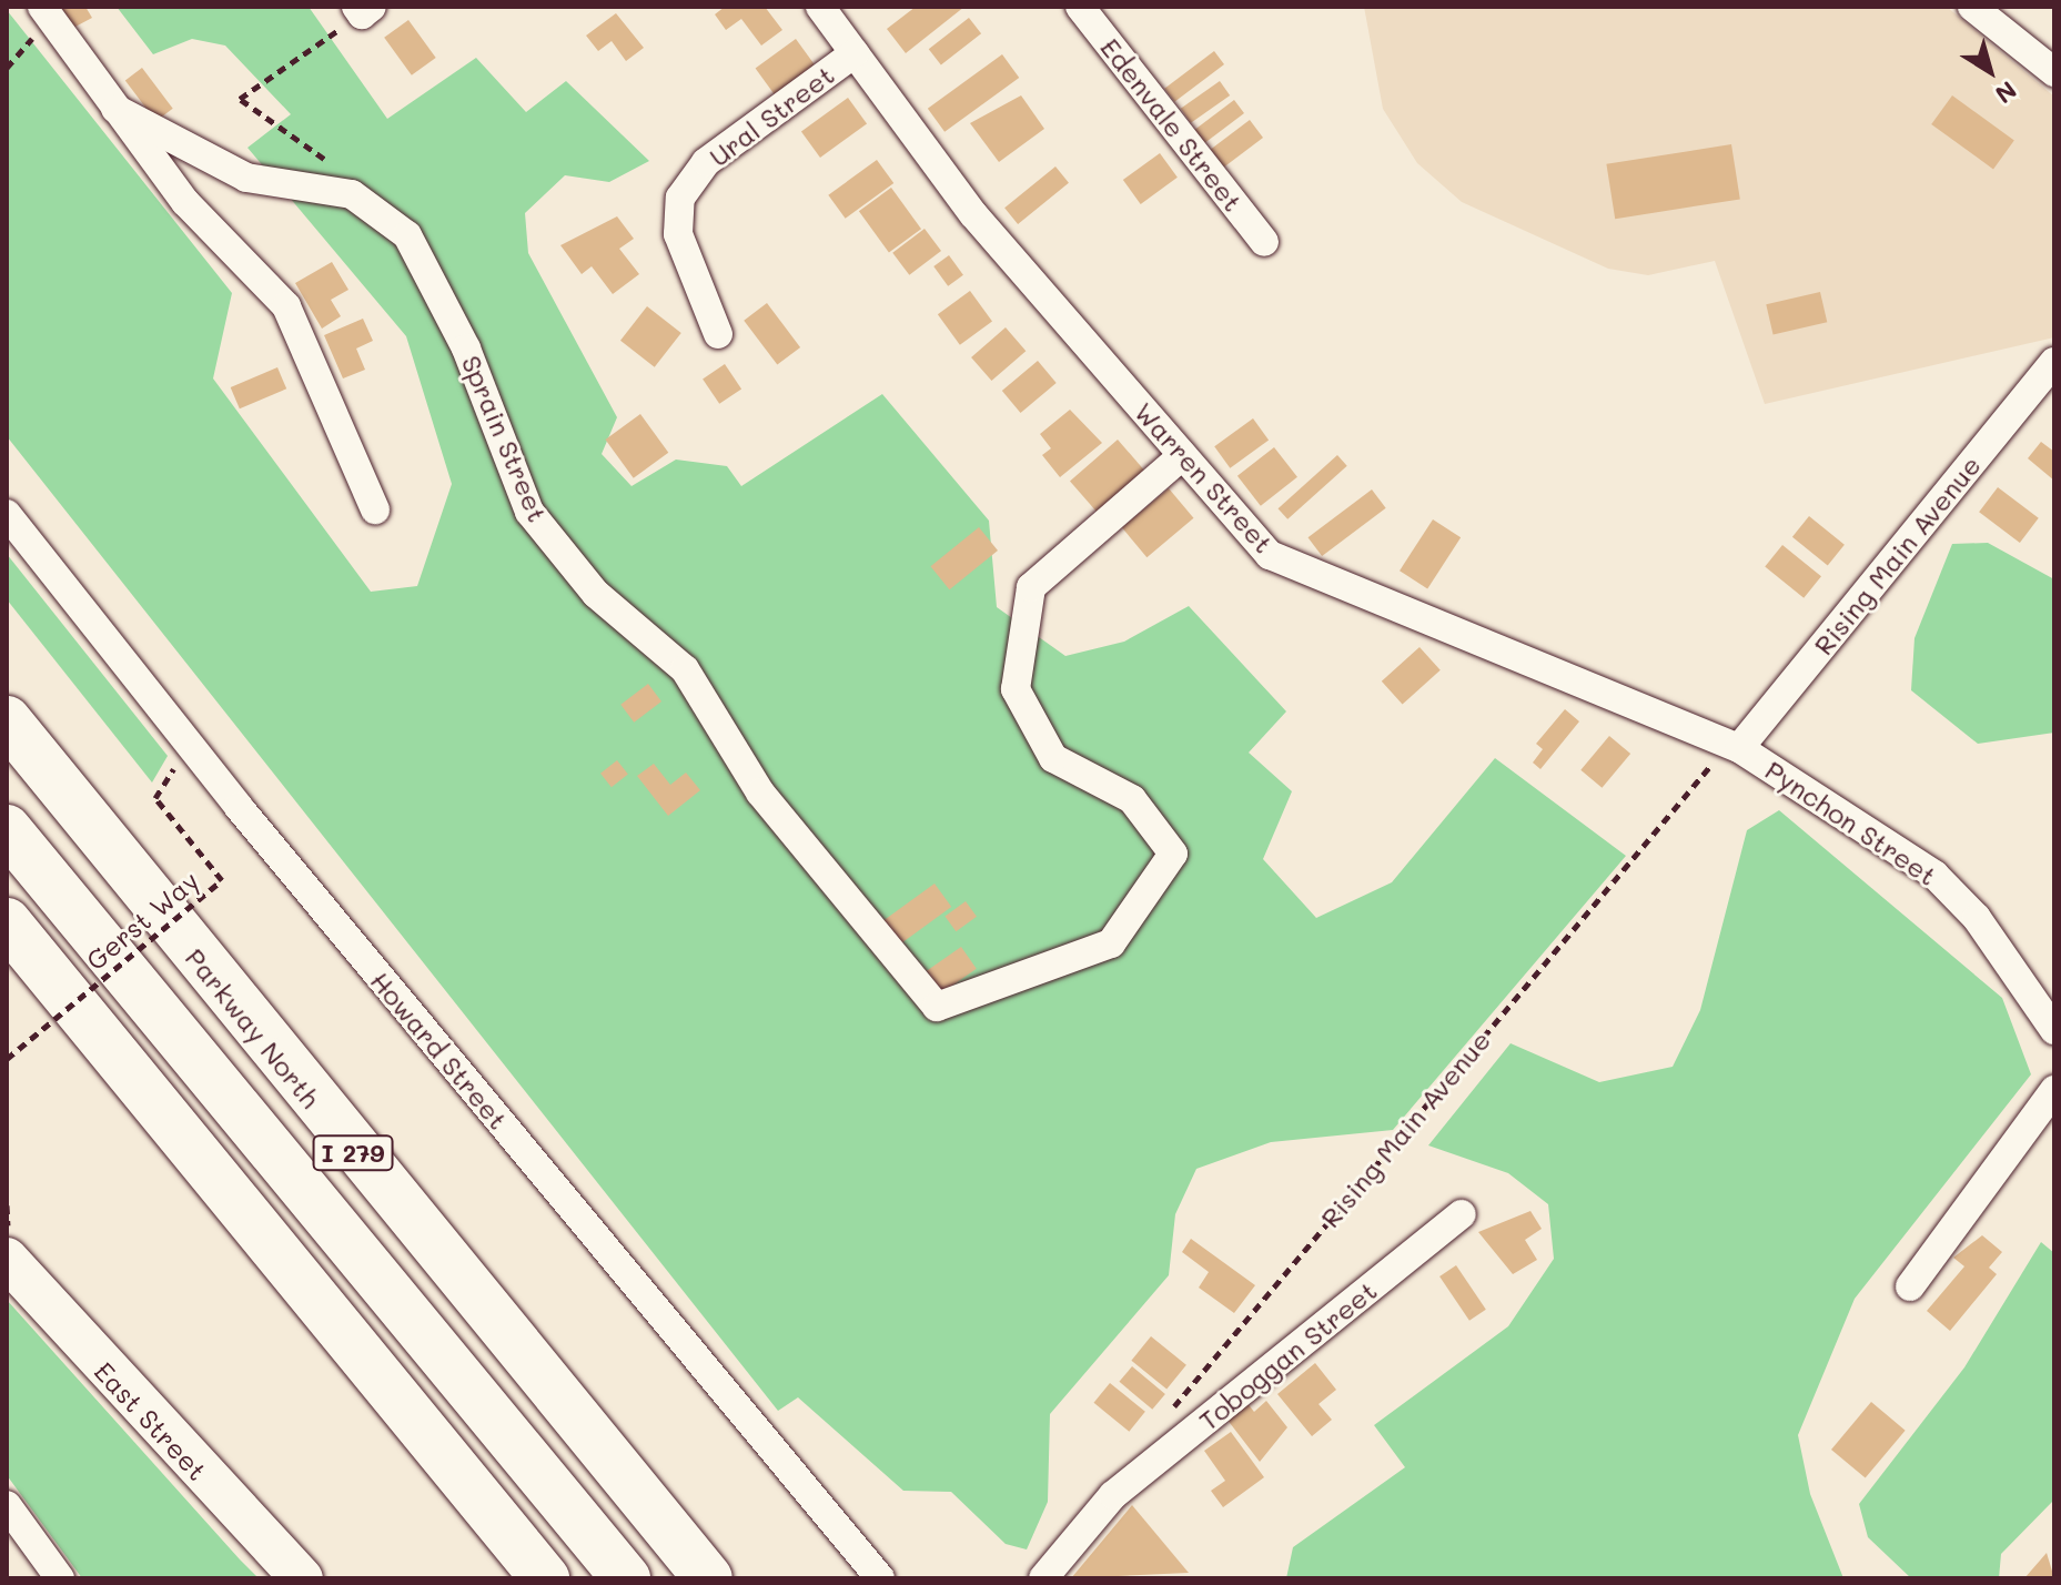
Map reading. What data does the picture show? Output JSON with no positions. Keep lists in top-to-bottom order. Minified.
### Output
{"streets":{"highway":["Parkway North","I 279"],"main road":["East Street"],"street":["Ural Street","Edenvale Street","Sprain Street","Warren Street","Rising Main Avenue","Pynchon Street","Howard Street","Toboggan Street"],"path":["Gerst Way"]},"crossings":[["Ural Street","Warren Street"],["Sprain Street","Warren Street"],["Warren Street","Rising Main Avenue"],["Warren Street","Pynchon Street"],["Rising Main Avenue","Pynchon Street"]],"north":"bottom right"}
